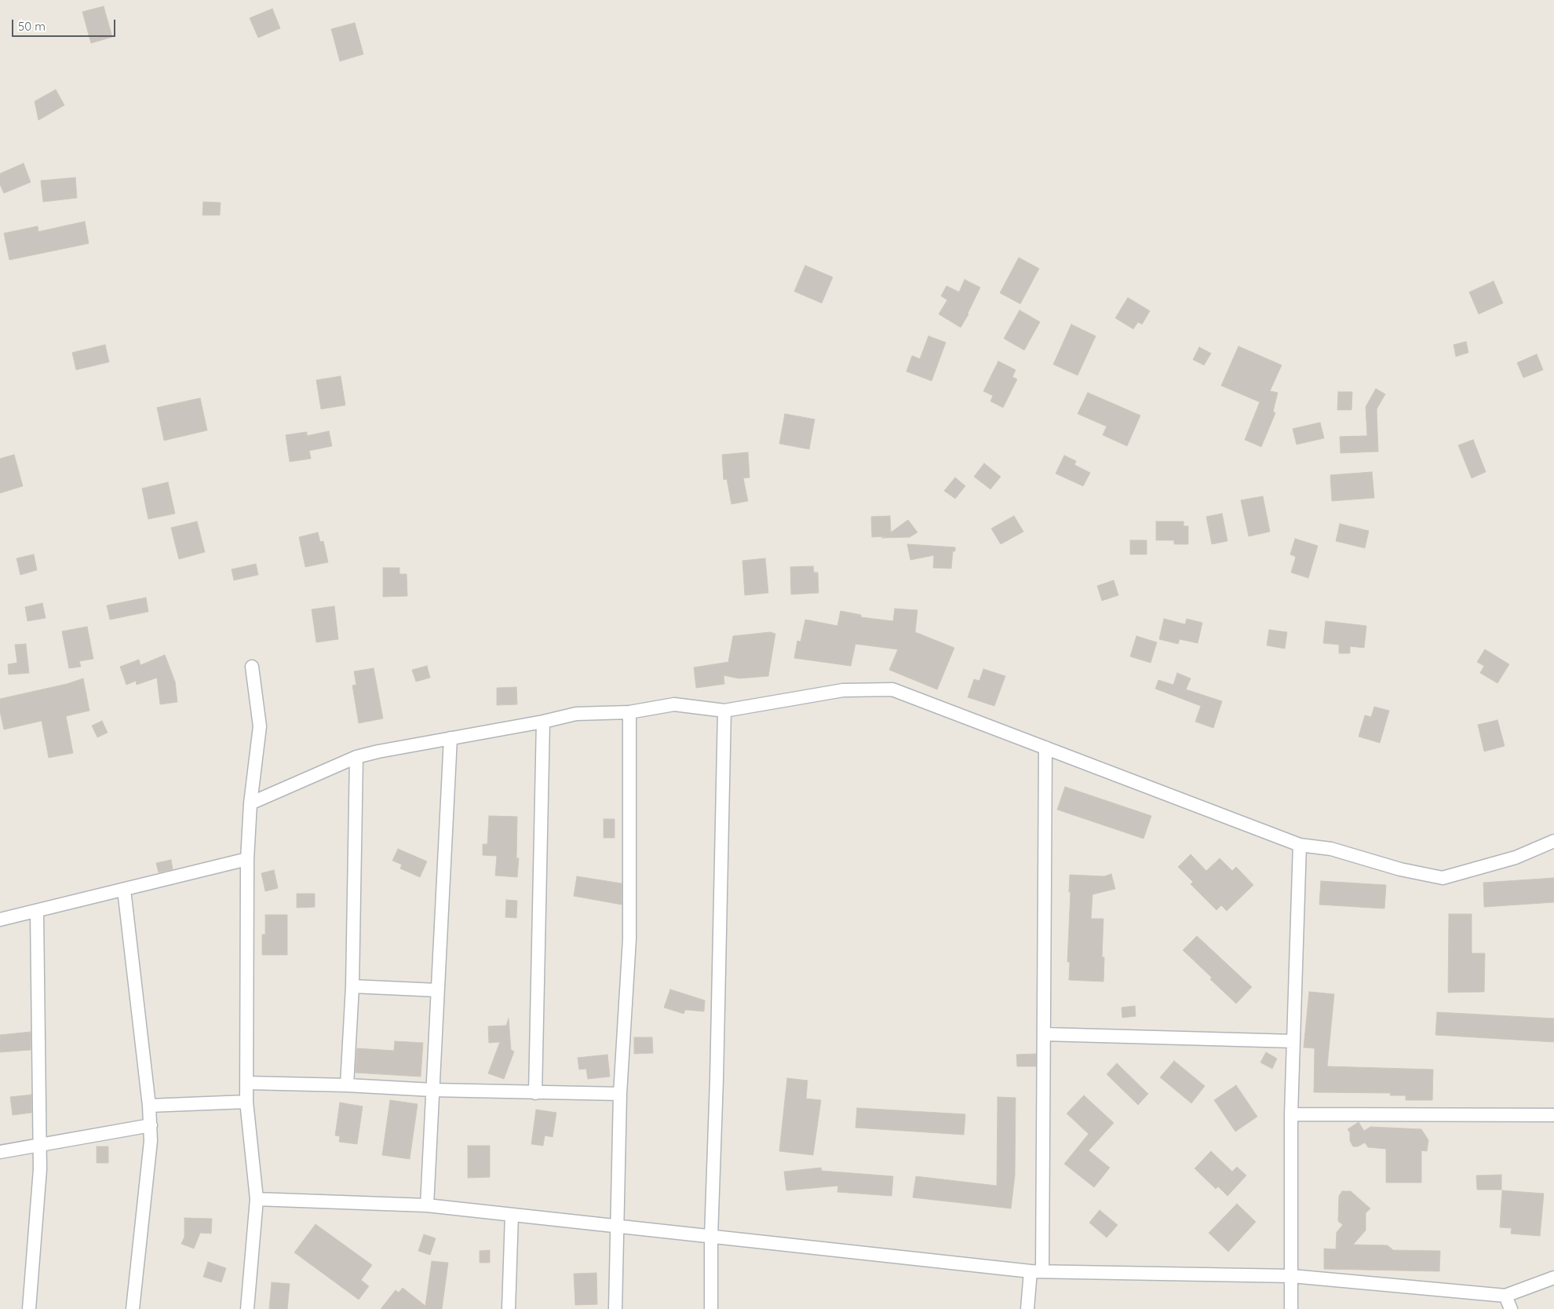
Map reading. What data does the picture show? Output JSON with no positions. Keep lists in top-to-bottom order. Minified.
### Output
{"scale_bar":"50 m"}
